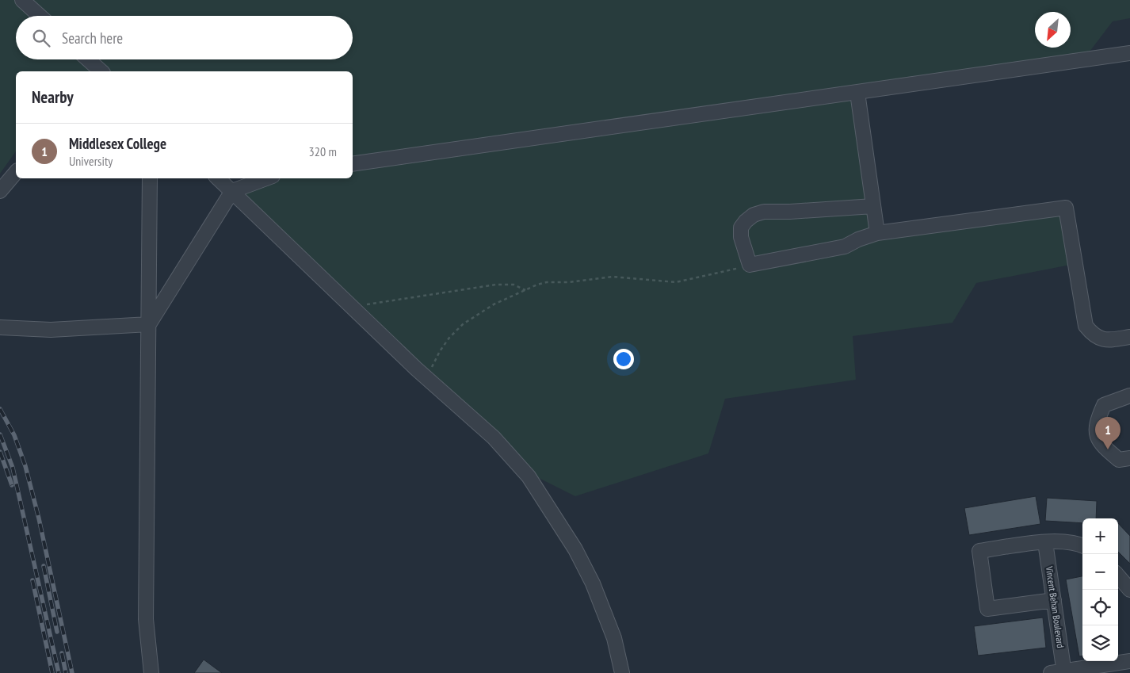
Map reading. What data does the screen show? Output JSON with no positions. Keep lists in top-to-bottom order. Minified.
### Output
{"streets":{"lane":["Vincent Behan Boulevard"]},"north":"bottom left","page":{"search":"Search here","heading":"Nearby","list":[{"mark":"1","name":"Middlesex College","note":"University","value":"320 m"}],"pins":"1","map_buttons":["+","−"]}}
